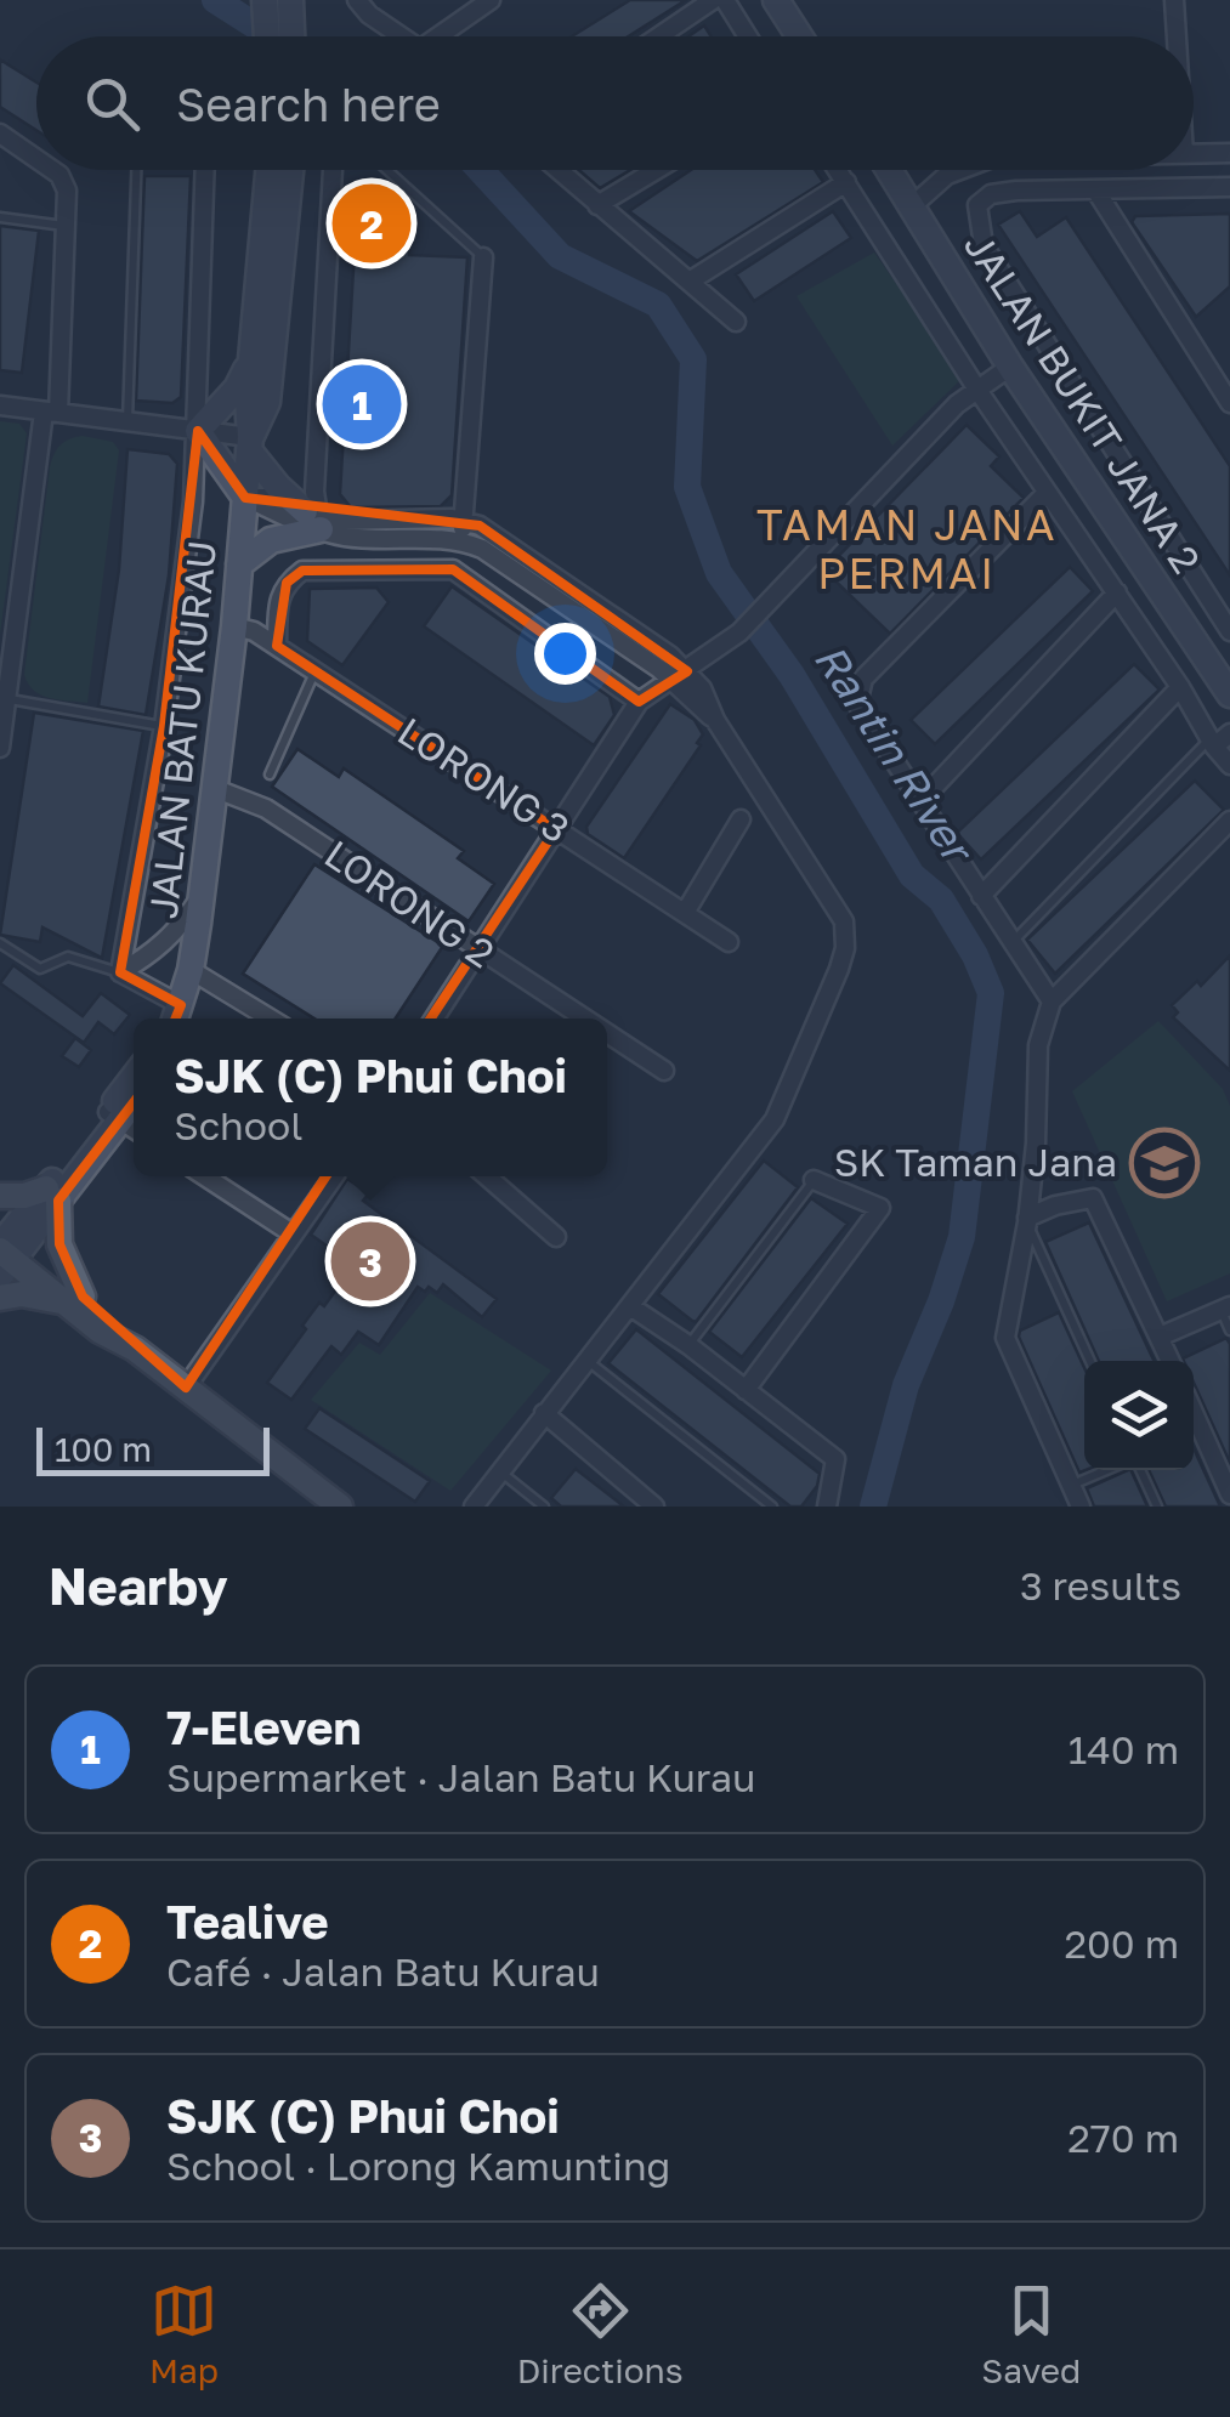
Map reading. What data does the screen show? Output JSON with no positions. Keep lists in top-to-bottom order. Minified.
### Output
{"streets":{"main road":["JALAN BUKIT JANA 2","JALAN BATU KURAU"],"street":["LORONG 3","LORONG 2"]},"crossings":[["JALAN BATU KURAU","LORONG 3"],["JALAN BATU KURAU","LORONG 2"]],"districts":["TAMAN JANA PERMAI"],"water":["Rantin River"],"places":{"school or university":["SK Taman Jana"]},"scale_bar":"100 m","page":{"search":"Search here","pins":["2","1","3"],"popup":["SJK (C) Phui Choi","School"],"scale":"100 m","heading":["Nearby","3 results"],"list":[{"mark":"1","name":"7-Eleven","note":"Supermarket · Jalan Batu Kurau","value":"140 m"},{"mark":"2","name":"Tealive","note":"Café · Jalan Batu Kurau","value":"200 m"},{"mark":"3","name":"SJK (C) Phui Choi","note":"School · Lorong Kamunting","value":"270 m"}],"nav":["Map","Directions","Saved"]}}
